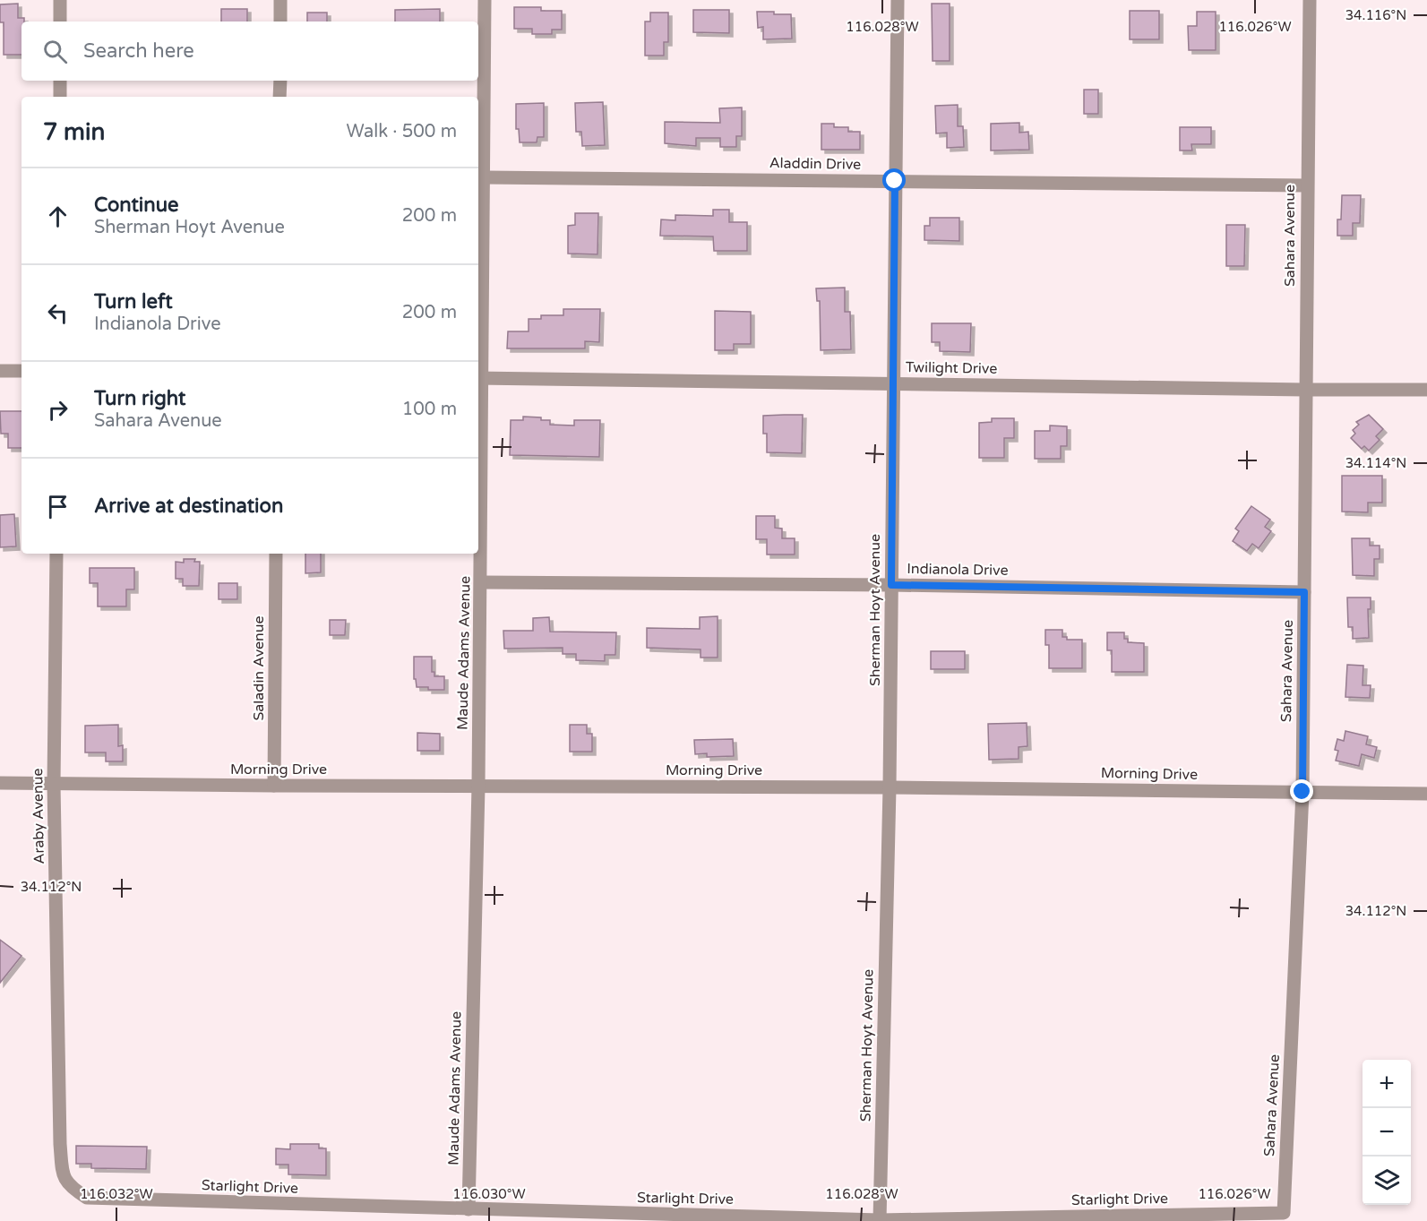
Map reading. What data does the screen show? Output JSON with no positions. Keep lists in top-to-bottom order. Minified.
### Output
{"streets":{"street":["Aladdin Drive","Sahara Avenue","Twilight Drive","Indianola Drive","Sherman Hoyt Avenue","Maude Adams Avenue","Saladin Avenue","Morning Drive","Araby Avenue","Starlight Drive"]},"crossings":[["Aladdin Drive","Sahara Avenue"],["Aladdin Drive","Sherman Hoyt Avenue"],["Aladdin Drive","Maude Adams Avenue"],["Sahara Avenue","Twilight Drive"],["Sahara Avenue","Indianola Drive"],["Sahara Avenue","Morning Drive"],["Sahara Avenue","Starlight Drive"],["Twilight Drive","Sherman Hoyt Avenue"],["Twilight Drive","Maude Adams Avenue"],["Indianola Drive","Sherman Hoyt Avenue"],["Indianola Drive","Maude Adams Avenue"],["Sherman Hoyt Avenue","Morning Drive"],["Sherman Hoyt Avenue","Starlight Drive"],["Maude Adams Avenue","Morning Drive"],["Maude Adams Avenue","Starlight Drive"],["Saladin Avenue","Morning Drive"],["Morning Drive","Araby Avenue"],["Araby Avenue","Starlight Drive"]],"page":{"search":"Search here","heading":["7 min","Walk · 500 m"],"list":[["Continue","Sherman Hoyt Avenue","200 m"],["Turn left","Indianola Drive","200 m"],["Turn right","Sahara Avenue","100 m"],"Arrive at destination"],"map_buttons":["+","−"]},"coordinates":["34.116°N","116.028°W","116.026°W","34.114°N","34.112°N","116.032°W","116.030°W"]}
